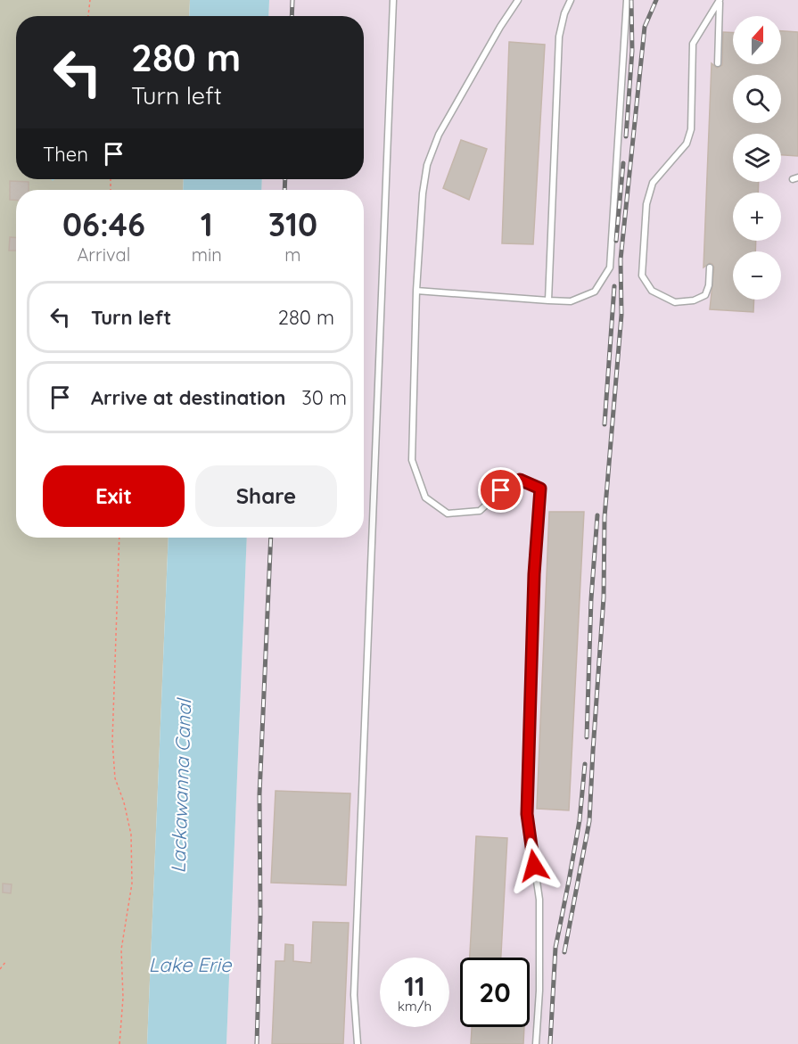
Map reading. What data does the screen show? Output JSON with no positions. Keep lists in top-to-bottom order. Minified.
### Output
{"water":["Lackawanna Canal","Lake Erie"],"north":"top","page":{"map_buttons":["+","−"],"turn":["280 m","Turn left"],"then":"Then","eta":["06:46","Arrival","1","min","310","m"],"list":[{"name":"Turn left","value":"280 m"},{"name":"Arrive at destination","value":"30 m"}],"buttons":["Exit","Share"],"speed":"11 km/h","limit":"20"}}
